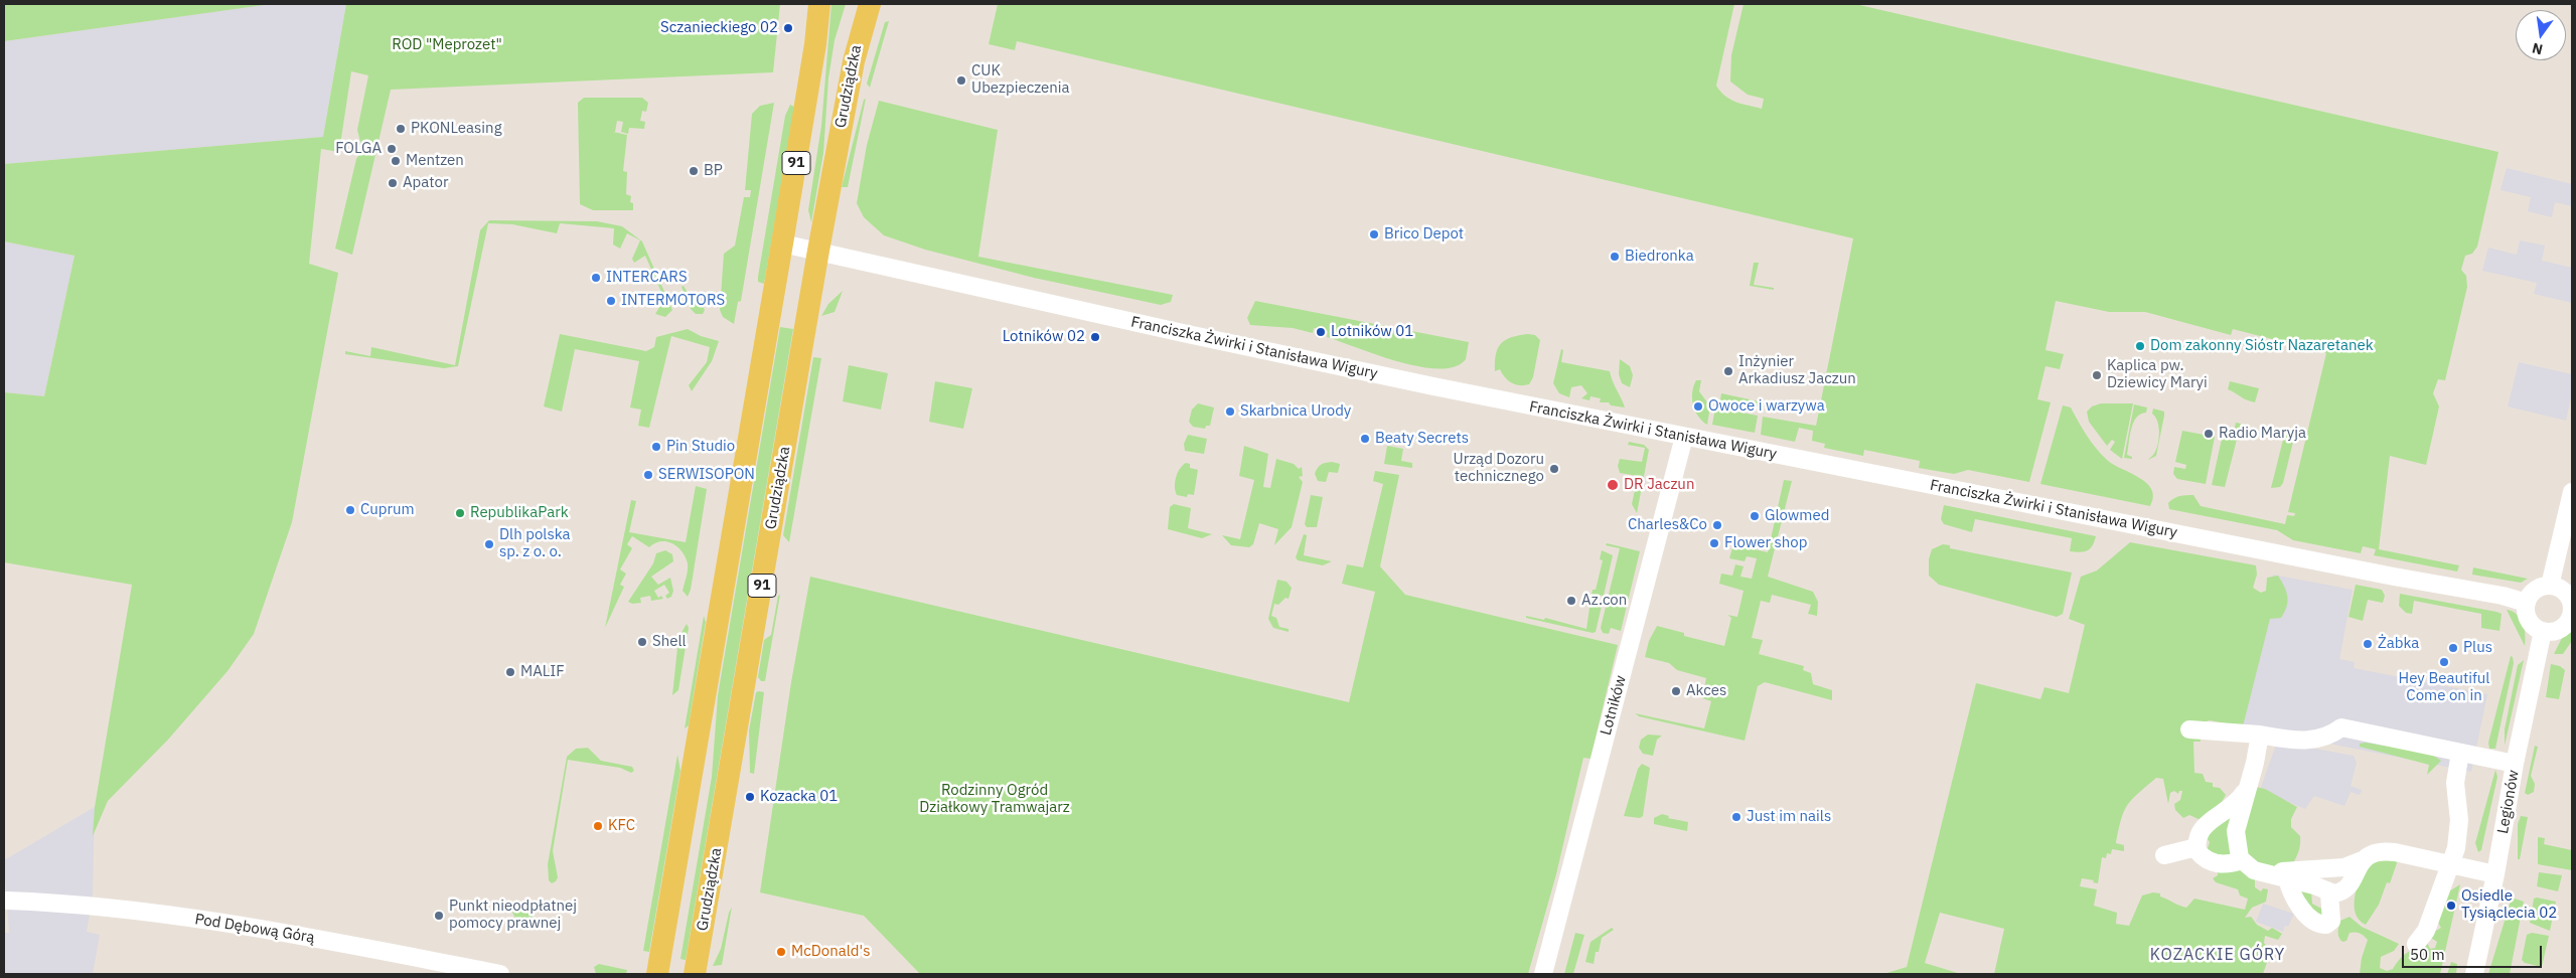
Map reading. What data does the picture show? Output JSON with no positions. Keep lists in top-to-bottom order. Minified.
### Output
{"streets":{"main road":["Grudziądzka","91"],"street":["Franciszka Żwirki i Stanisława Wigury","Lotników","Legionów","Pod Dębową Górą"]},"crossings":[["Grudziądzka","Franciszka Żwirki i Stanisława Wigury"],["91","Franciszka Żwirki i Stanisława Wigury"],["Franciszka Żwirki i Stanisława Wigury","Lotników"],["Franciszka Żwirki i Stanisława Wigury","Legionów"]],"districts":["KOZACKIE GÓRY"],"parks":["ROD \"Meprozet\"","Rodzinny Ogród Działkowy Tramwajarz"],"places":["Sczanieckiego 02","CUK Ubezpieczenia","PKONLeasing","FOLGA","Mentzen","BP","Apator","Brico Depot","Biedronka","INTERCARS","INTERMOTORS","Lotników 01","Lotników 02","Dom zakonny Sióstr Nazaretanek","Inżynier Arkadiusz Jaczun","Kaplica pw. Dziewicy Maryi","Owoce i warzywa","Skarbnica Urody","Radio Maryja","Beaty Secrets","Pin Studio","Urząd Dozoru technicznego","SERWISOPON","DR Jaczun","Cuprum","RepublikaPark","Glowmed","Charles&Co","Flower shop","Dlh polska sp. z o. o.","Az.con","Shell","Żabka","Plus","Hey Beautiful Come on in","MALIF","Akces","Kozacka 01","Just im nails","KFC","Osiedle Tysiąclecia 02","Punkt nieodpłatnej pomocy prawnej","McDonald's"],"scale_bar":"50 m","north":"bottom"}
